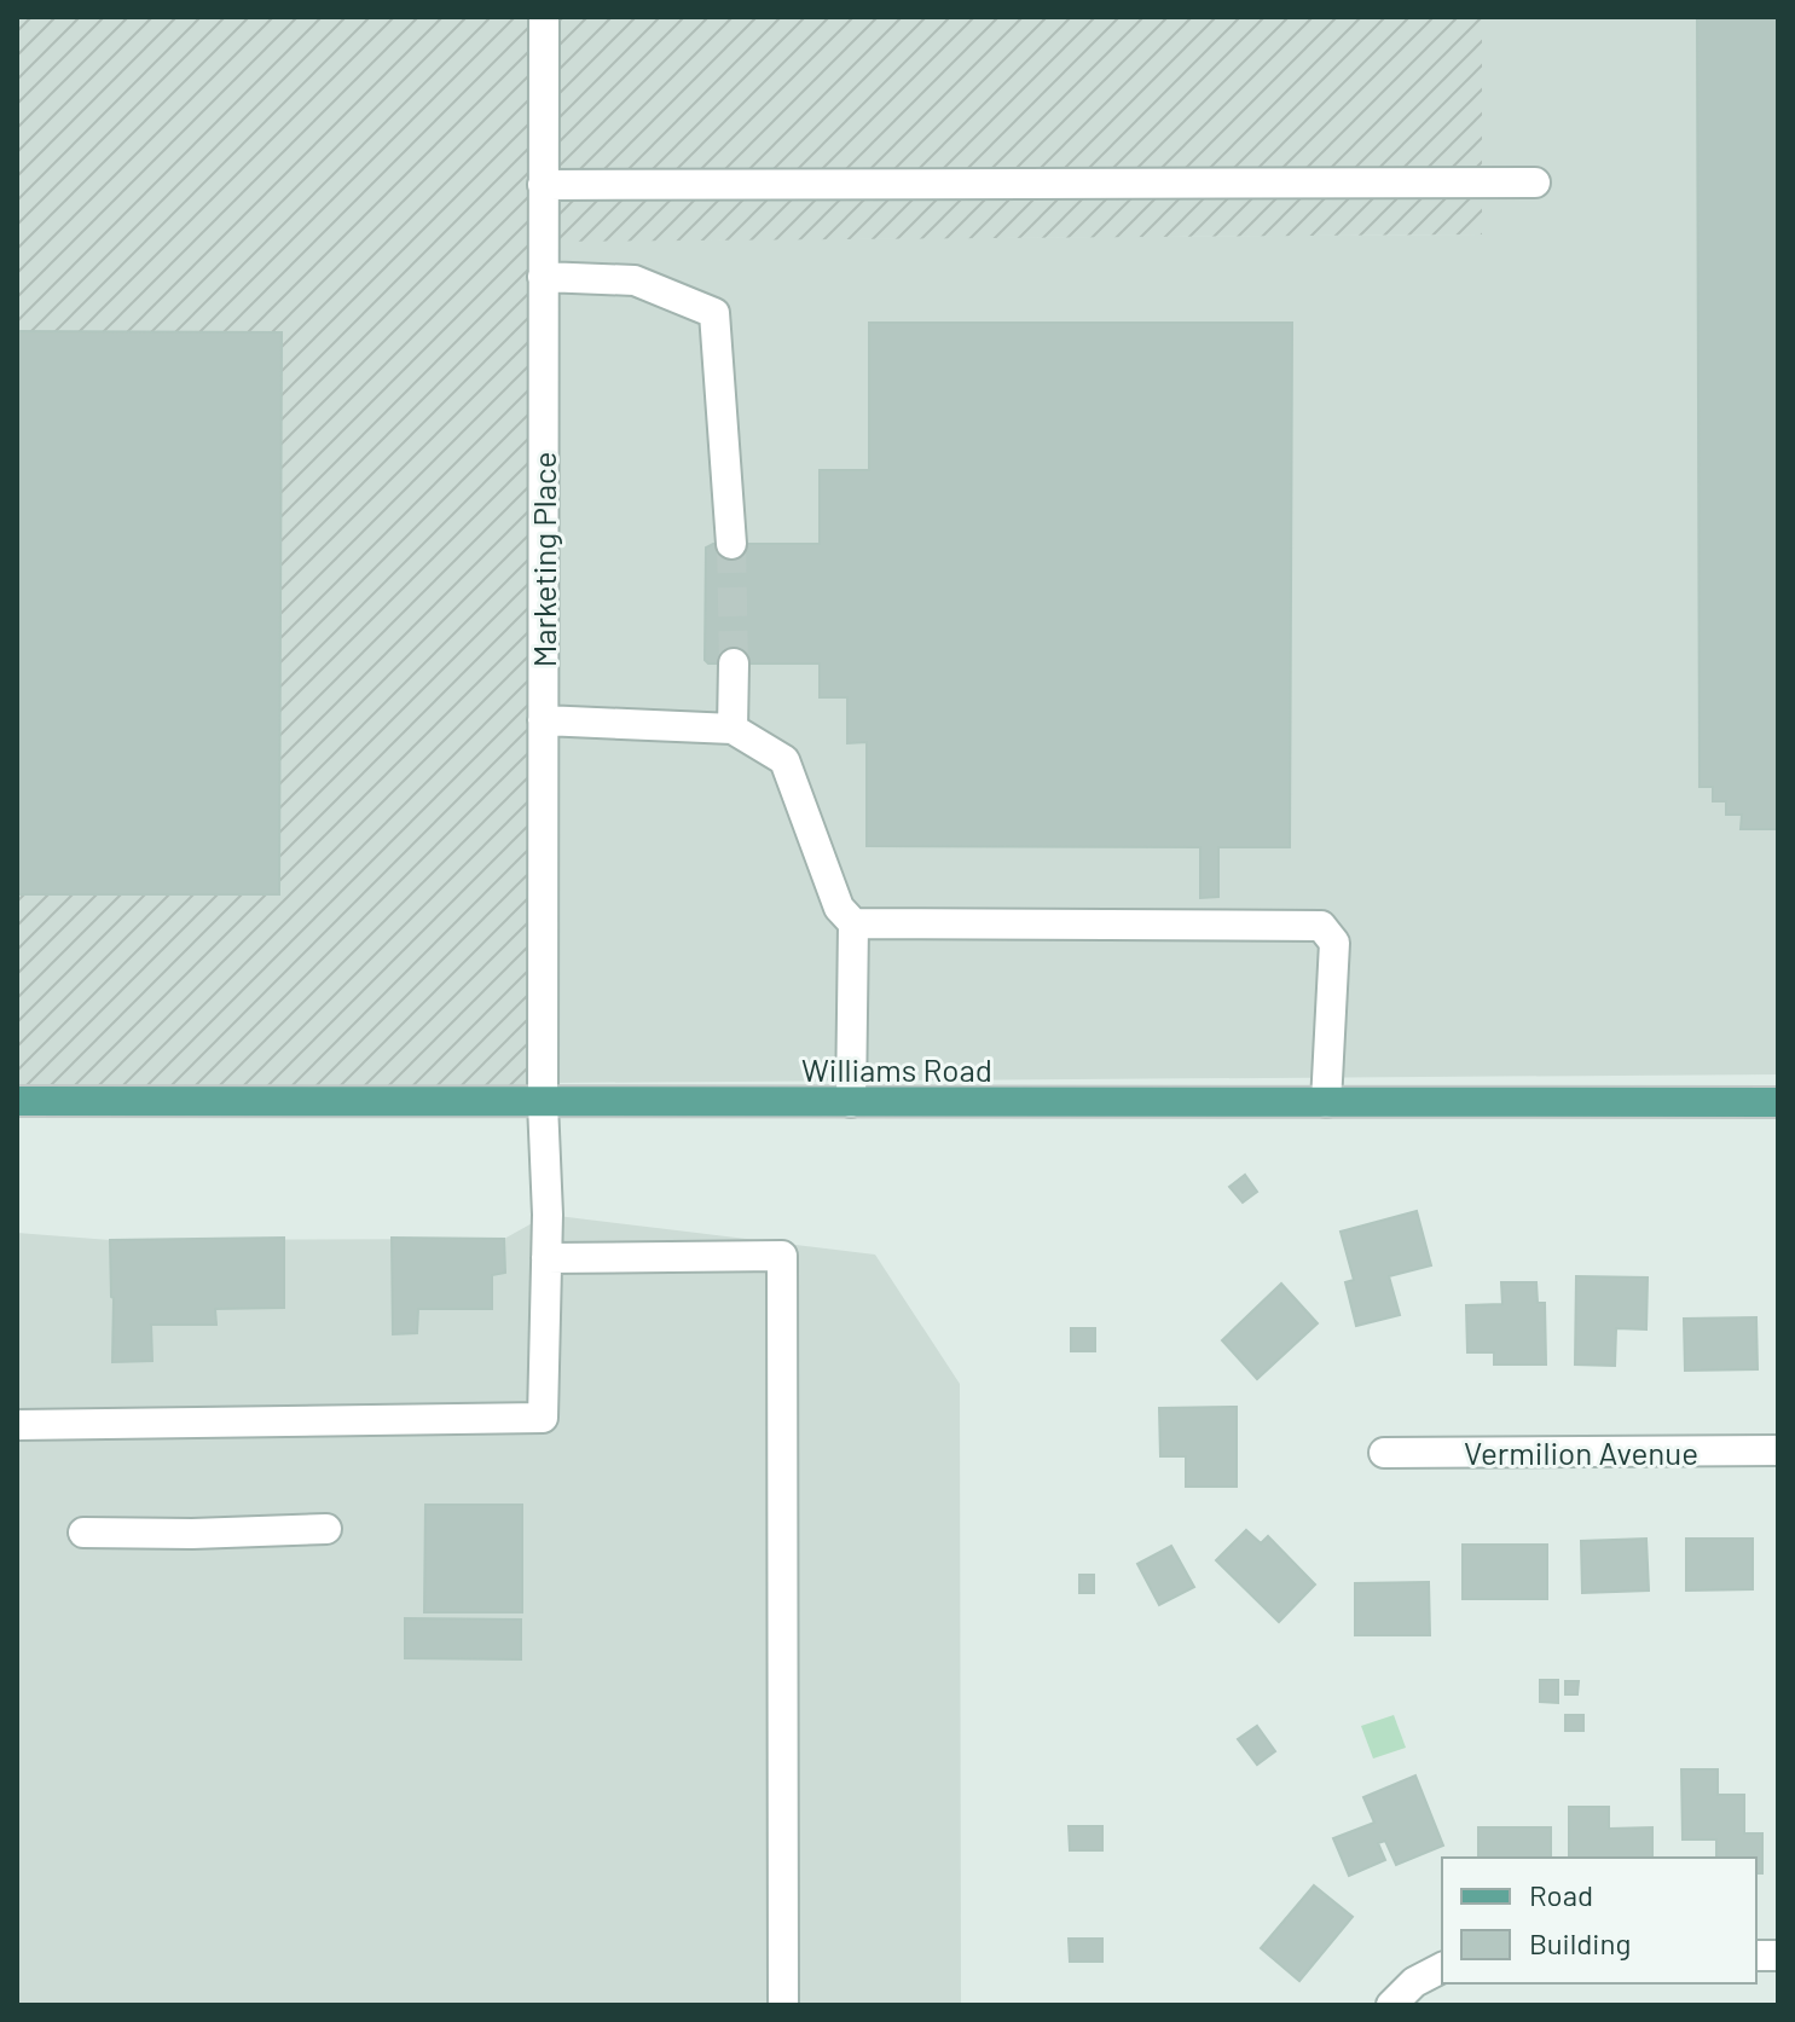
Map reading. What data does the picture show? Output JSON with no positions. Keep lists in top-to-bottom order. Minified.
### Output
{"streets":{"main road":["Williams Road"],"street":["Marketing Place","Vermilion Avenue"]},"crossings":[["Marketing Place","Williams Road"]],"legend":["Road","Building"]}
